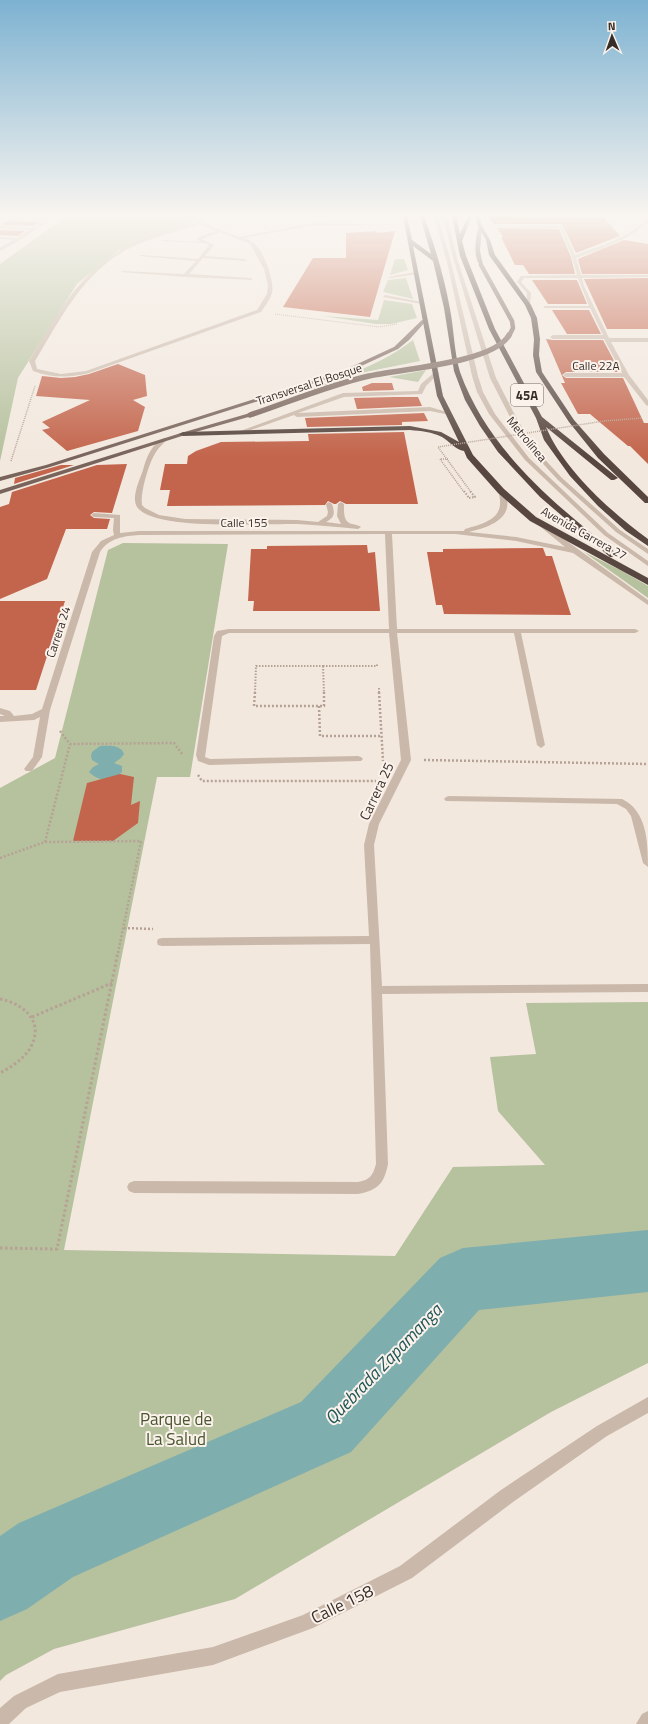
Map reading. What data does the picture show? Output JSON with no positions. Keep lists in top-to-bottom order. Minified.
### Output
{"streets":{"highway":["45A","Avenida Carrera 27"],"main road":["Transversal El Bosque"],"street":["Calle 22A","Metrolínea","Calle 155","Carrera 24","Carrera 25","Calle 158"]},"crossings":[["Transversal El Bosque","Calle 155"],["Transversal El Bosque","Avenida Carrera 27"],["Calle 155","Avenida Carrera 27"],["Calle 155","Carrera 24"],["Calle 155","Carrera 25"]],"water":["Quebrada Zapamanga"],"parks":["Parque de La Salud"],"north":"top"}
